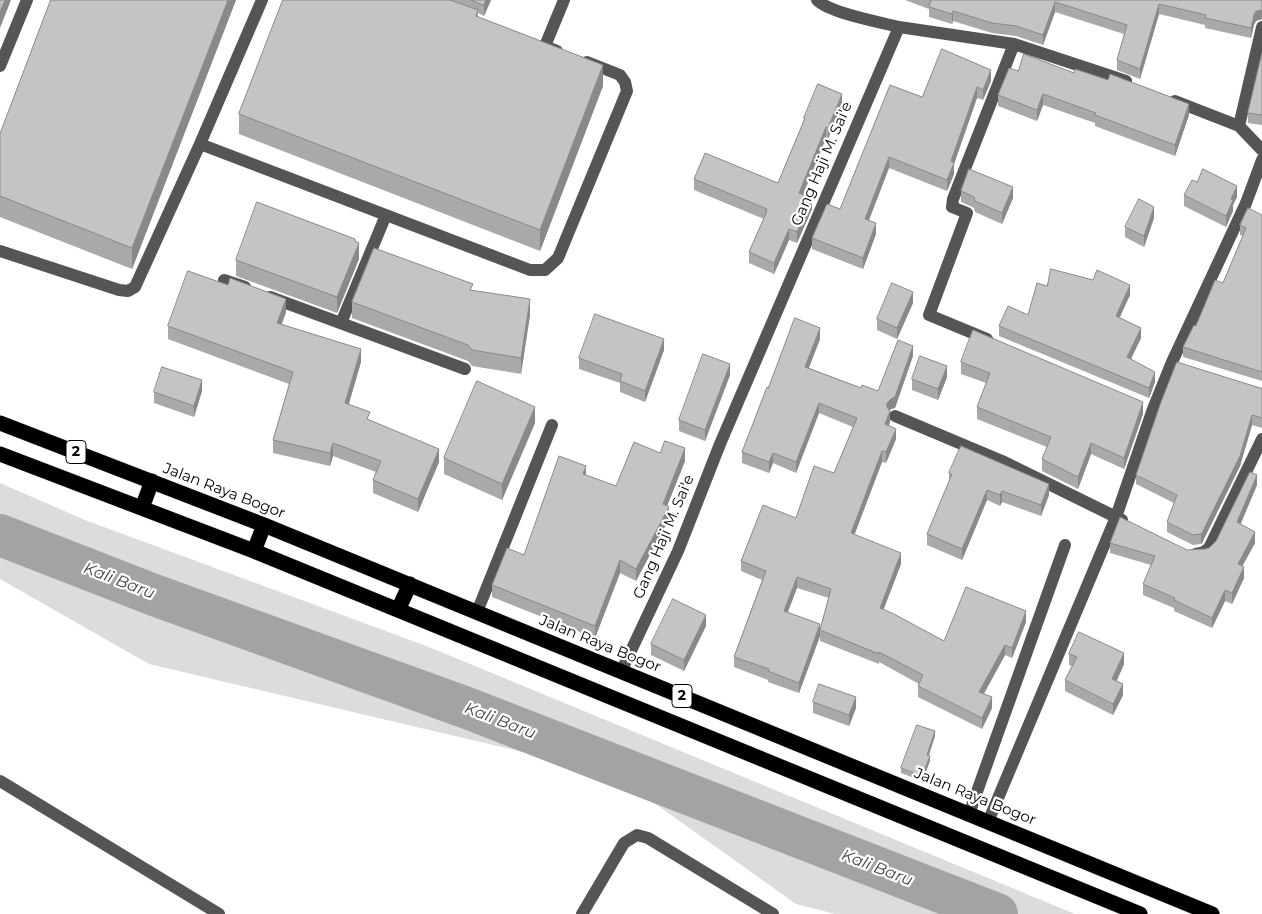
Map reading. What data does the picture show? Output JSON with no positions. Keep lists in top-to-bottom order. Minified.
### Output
{"streets":{"highway":["2","Jalan Raya Bogor"],"street":["Gang Haji M. Sai'e"]},"crossings":[["Gang Haji M. Sai'e","Jalan Raya Bogor"]],"water":["Kali Baru"]}
